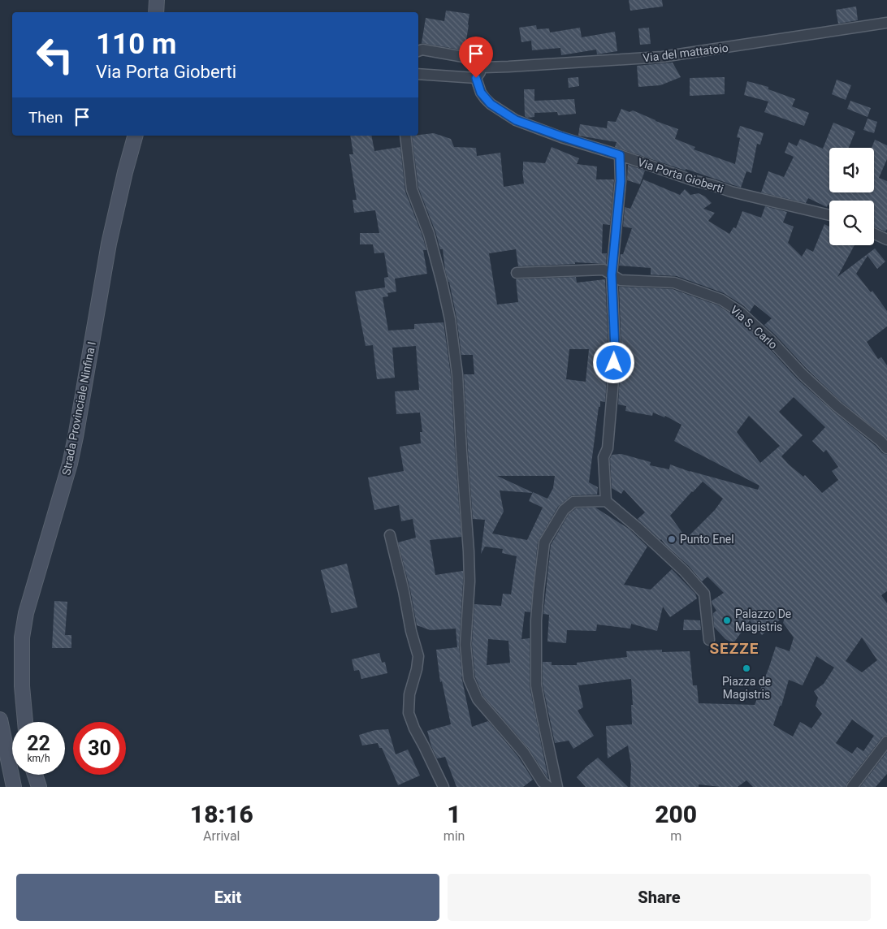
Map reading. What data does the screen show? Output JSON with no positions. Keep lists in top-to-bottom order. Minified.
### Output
{"streets":{"street":["Via del mattatoio","Via Porta Gioberti","Via S. Carlo","Strada Provinciale Ninfina I"]},"districts":["SEZZE"],"places":["Punto Enel","Palazzo De Magistris","Piazza de Magistris"],"page":{"turn":["110 m","Via Porta Gioberti"],"then":"Then","speed":"22 km/h","limit":"30","eta":["18:16","Arrival","1","min","200","m"],"buttons":["Exit","Share"]}}
